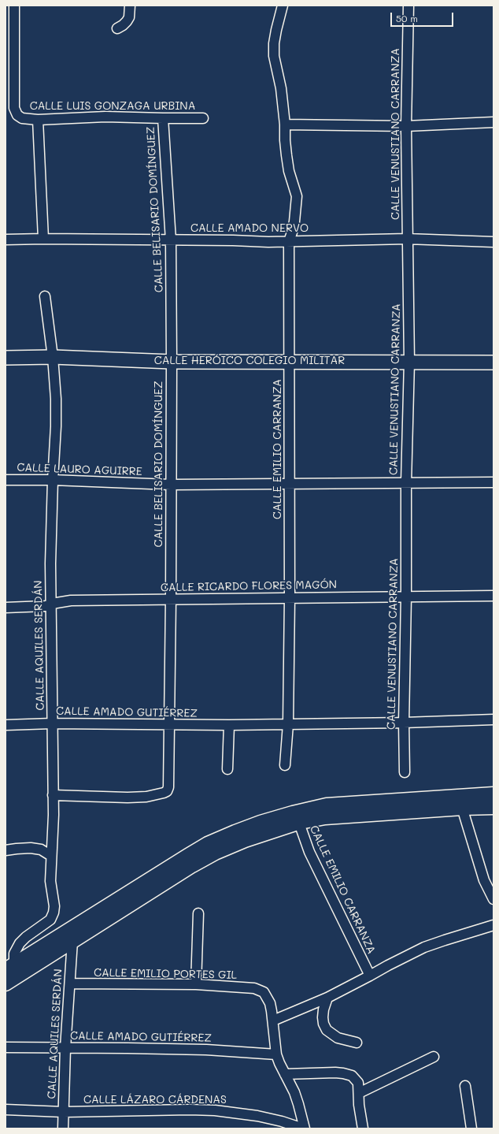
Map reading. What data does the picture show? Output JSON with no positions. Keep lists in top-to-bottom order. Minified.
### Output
{"streets":{"main road":["CALLE HERÓICO COLEGIO MILITAR"],"street":["CALLE LUIS GONZAGA URBINA","CALLE VENUSTIANO CARRANZA","CALLE BELISARIO DOMÍNGUEZ","CALLE AMADO NERVO","CALLE EMILIO CARRANZA","CALLE LAURO AGUIRRE","CALLE RICARDO FLORES MAGÓN","CALLE AQUILES SERDÁN","CALLE AMADO GUTIÉRREZ","CALLE EMILIO PORTES GIL","CALLE LÁZARO CÁRDENAS"]},"crossings":[["CALLE LUIS GONZAGA URBINA","CALLE BELISARIO DOMÍNGUEZ"],["CALLE VENUSTIANO CARRANZA","CALLE AMADO NERVO"],["CALLE VENUSTIANO CARRANZA","CALLE HERÓICO COLEGIO MILITAR"],["CALLE VENUSTIANO CARRANZA","CALLE LAURO AGUIRRE"],["CALLE VENUSTIANO CARRANZA","CALLE RICARDO FLORES MAGÓN"],["CALLE VENUSTIANO CARRANZA","CALLE AMADO GUTIÉRREZ"],["CALLE BELISARIO DOMÍNGUEZ","CALLE AMADO NERVO"],["CALLE BELISARIO DOMÍNGUEZ","CALLE HERÓICO COLEGIO MILITAR"],["CALLE BELISARIO DOMÍNGUEZ","CALLE LAURO AGUIRRE"],["CALLE BELISARIO DOMÍNGUEZ","CALLE RICARDO FLORES MAGÓN"],["CALLE BELISARIO DOMÍNGUEZ","CALLE AQUILES SERDÁN"],["CALLE BELISARIO DOMÍNGUEZ","CALLE AMADO GUTIÉRREZ"],["CALLE AMADO NERVO","CALLE EMILIO CARRANZA"],["CALLE HERÓICO COLEGIO MILITAR","CALLE EMILIO CARRANZA"],["CALLE HERÓICO COLEGIO MILITAR","CALLE AQUILES SERDÁN"],["CALLE EMILIO CARRANZA","CALLE LAURO AGUIRRE"],["CALLE EMILIO CARRANZA","CALLE RICARDO FLORES MAGÓN"],["CALLE EMILIO CARRANZA","CALLE AMADO GUTIÉRREZ"],["CALLE LAURO AGUIRRE","CALLE AQUILES SERDÁN"],["CALLE RICARDO FLORES MAGÓN","CALLE AQUILES SERDÁN"],["CALLE AQUILES SERDÁN","CALLE AMADO GUTIÉRREZ"],["CALLE AQUILES SERDÁN","CALLE EMILIO PORTES GIL"],["CALLE AQUILES SERDÁN","CALLE LÁZARO CÁRDENAS"]],"scale_bar":"50 m"}
